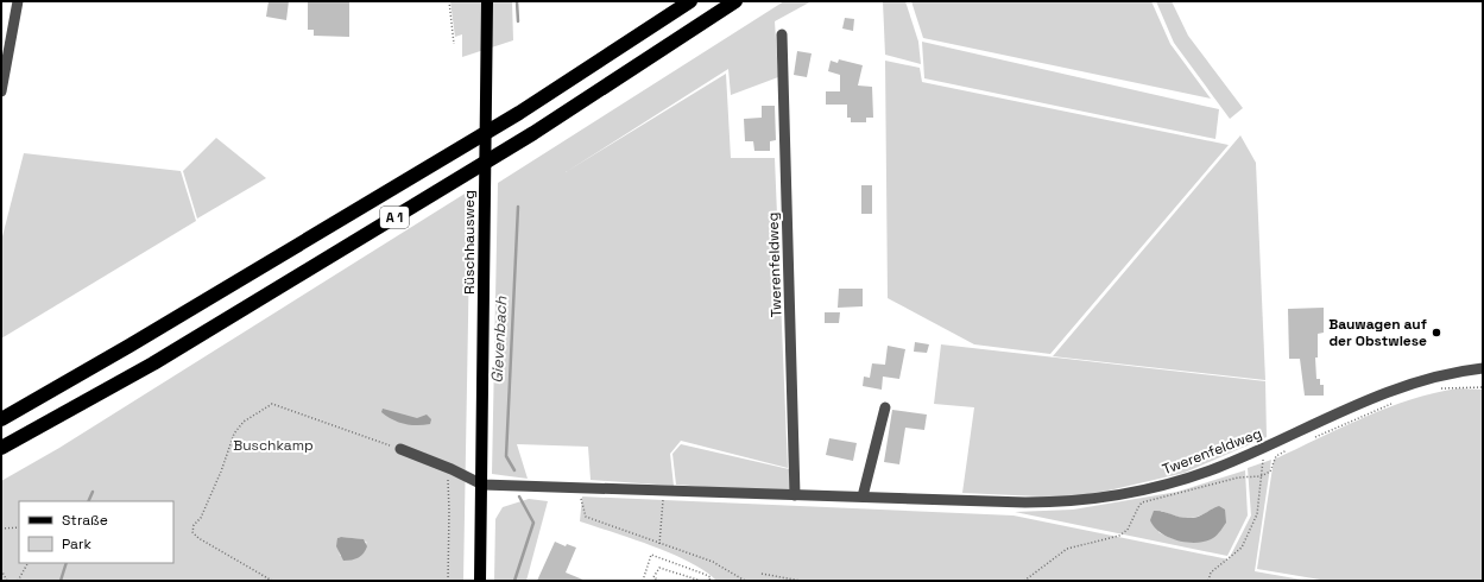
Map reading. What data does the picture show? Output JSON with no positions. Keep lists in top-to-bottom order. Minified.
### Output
{"streets":{"highway":["A 1"],"main road":["Rüschhausweg"],"street":["Twerenfeldweg"]},"crossings":[["Rüschhausweg","Twerenfeldweg"]],"water":["Gievenbach"],"parks":["Buschkamp"],"places":["Bauwagen auf der Obstwiese"],"legend":["Straße","Park"]}
